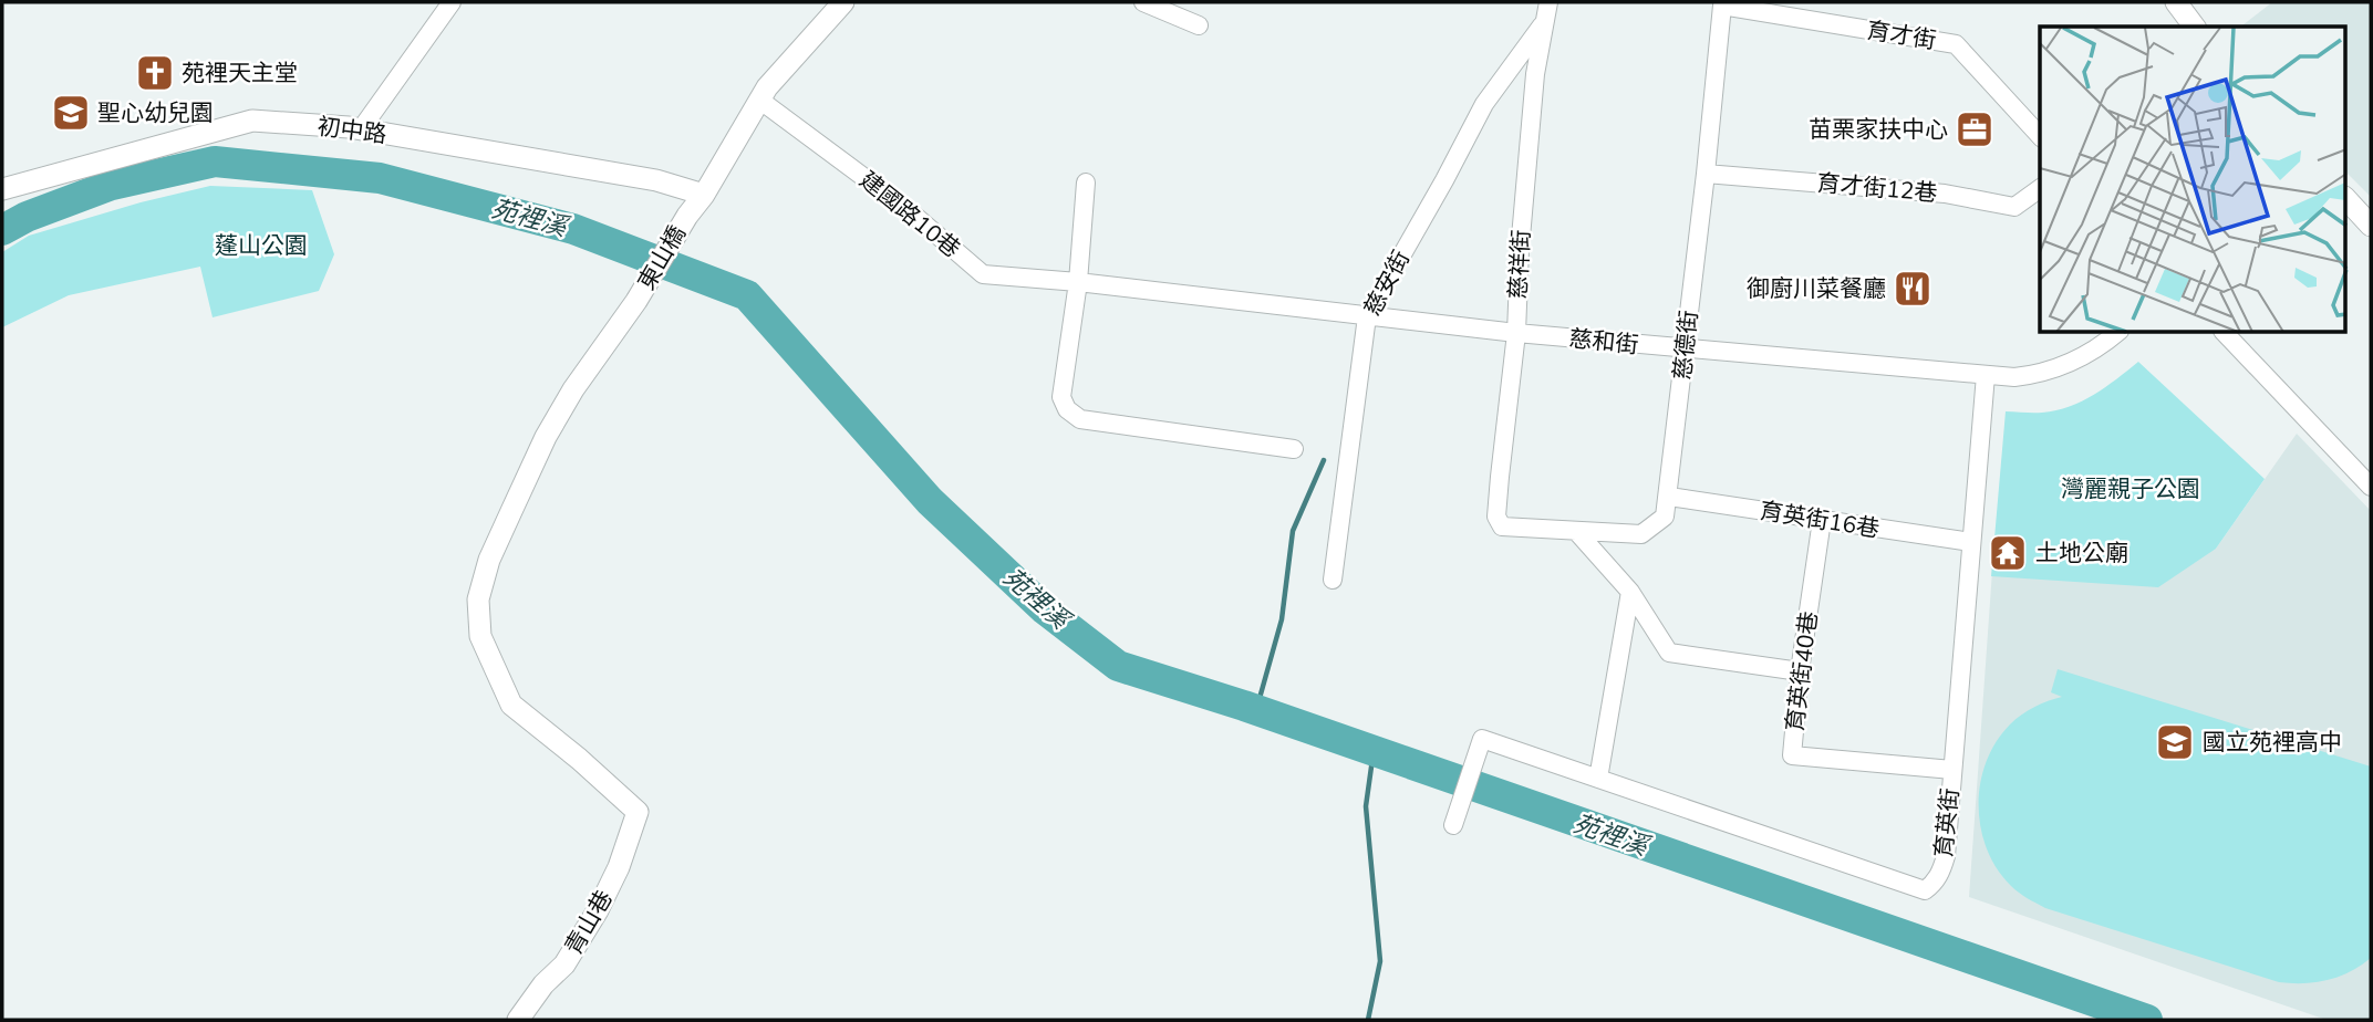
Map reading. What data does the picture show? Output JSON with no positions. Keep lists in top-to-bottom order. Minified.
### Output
{"streets":{"street":["育才街","初中路","育才街12巷","建國路10巷","東山橋","慈祥街","慈安街","慈和街","慈德街","育英街16巷","育英街40巷","育英街","青山巷"]},"crossings":[["育才街","慈德街"],["初中路","東山橋"],["育才街12巷","慈德街"],["建國路10巷","東山橋"],["建國路10巷","慈和街"],["東山橋","青山巷"],["慈祥街","慈安街"],["慈祥街","慈和街"],["慈祥街","慈德街"],["慈安街","慈和街"],["慈和街","慈德街"],["慈和街","育英街"],["慈德街","育英街16巷"],["育英街16巷","育英街40巷"],["育英街16巷","育英街"],["育英街40巷","育英街"]],"water":["苑裡溪"],"parks":["蓬山公園","灣麗親子公園"],"places":{"church":["苑裡天主堂"],"school or university":["聖心幼兒園","國立苑裡高中"],"office":["苗栗家扶中心"],"restaurant":["御廚川菜餐廳"],"temple":["土地公廟"]}}
